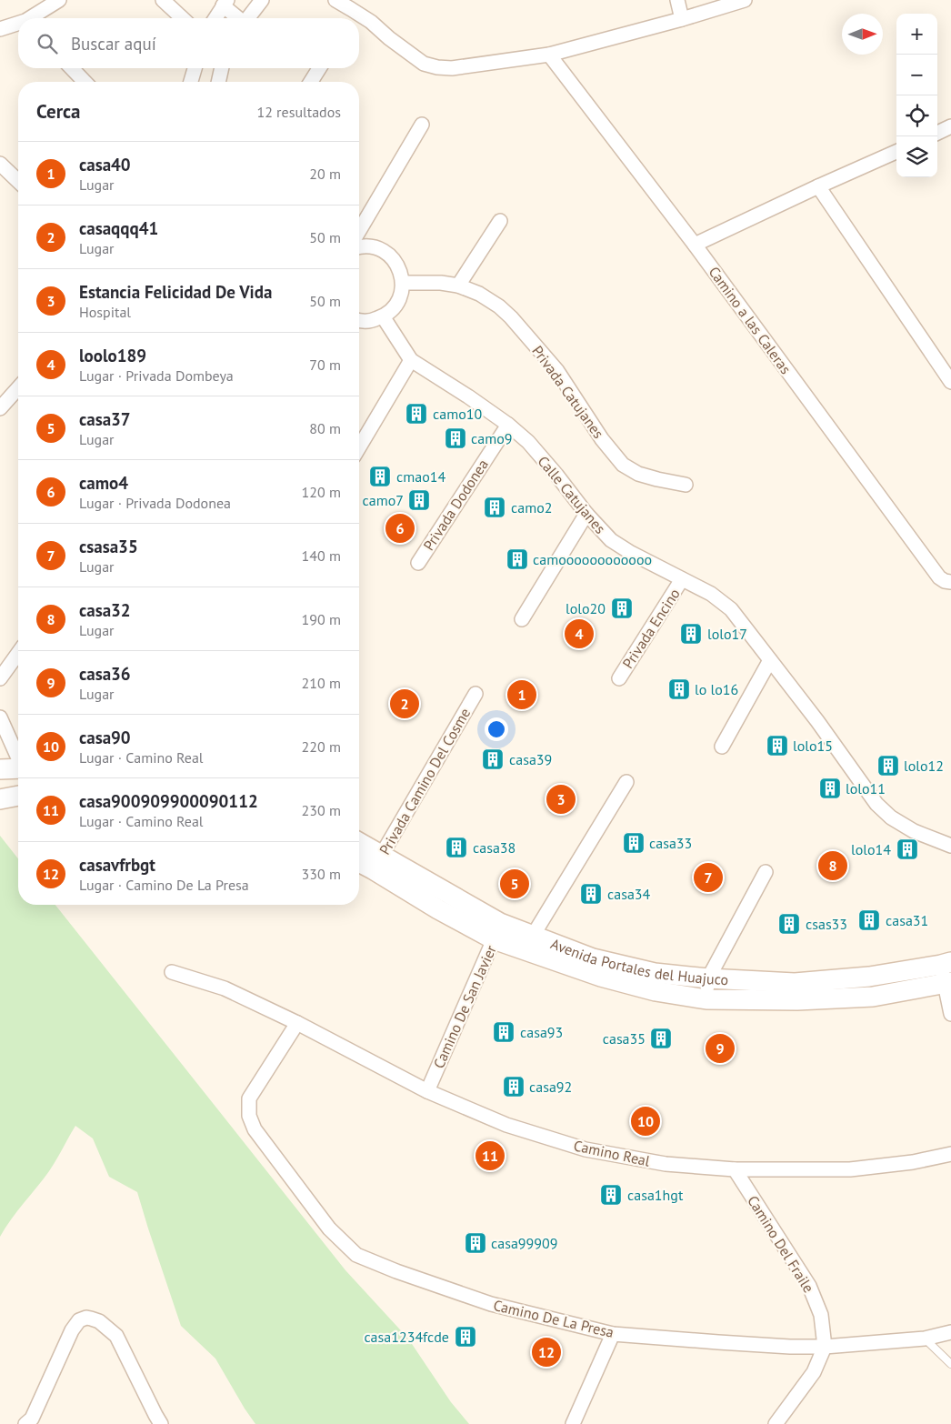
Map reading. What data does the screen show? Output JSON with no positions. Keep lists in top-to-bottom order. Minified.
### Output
{"streets":{"street":["Camino a las Caleras","Privada Catujanes","Calle Catujanes","Privada Dodonea","Privada Encino","Privada Camino Del Cosme","Avenida Portales del Huajuco","Camino De San Javier","Camino Real","Camino Del Fraile","Camino De La Presa"]},"crossings":[["Calle Catujanes","Privada Dodonea"],["Calle Catujanes","Privada Encino"],["Privada Camino Del Cosme","Avenida Portales del Huajuco"],["Avenida Portales del Huajuco","Camino De San Javier"],["Camino De San Javier","Camino Real"],["Camino Real","Camino Del Fraile"],["Camino Real","Camino De La Presa"],["Camino Del Fraile","Camino De La Presa"]],"places":{"building":["camo10","camo9","cmao14","camo7","camo2","camoooooooooooo","lolo20","lolo17","lo lo16","lolo15","casa39","lolo12","lolo11","casa33","casa38","lolo14","casa34","casa31","csas33","casa93","casa35","casa92","casa1hgt","casa99909","casa1234fcde"]},"north":"right","page":{"map_buttons":["+","−"],"search":"Buscar aquí","heading":["Cerca","12 resultados"],"list":[{"mark":"1","name":"casa40","note":"Lugar","value":"20 m"},{"mark":"2","name":"casaqqq41","note":"Lugar","value":"50 m"},{"mark":"3","name":"Estancia Felicidad De Vida","note":"Hospital","value":"50 m"},{"mark":"4","name":"loolo189","note":"Lugar · Privada Dombeya","value":"70 m"},{"mark":"5","name":"casa37","note":"Lugar","value":"80 m"},{"mark":"6","name":"camo4","note":"Lugar · Privada Dodonea","value":"120 m"},{"mark":"7","name":"csasa35","note":"Lugar","value":"140 m"},{"mark":"8","name":"casa32","note":"Lugar","value":"190 m"},{"mark":"9","name":"casa36","note":"Lugar","value":"210 m"},{"mark":"10","name":"casa90","note":"Lugar · Camino Real","value":"220 m"},{"mark":"11","name":"casa900909900090112","note":"Lugar · Camino Real","value":"230 m"},{"mark":"12","name":"casavfrbgt","note":"Lugar · Camino De La Presa","value":"330 m"}],"pins":["6","4","1","2","3","8","7","5","9","10","11","12"]}}
